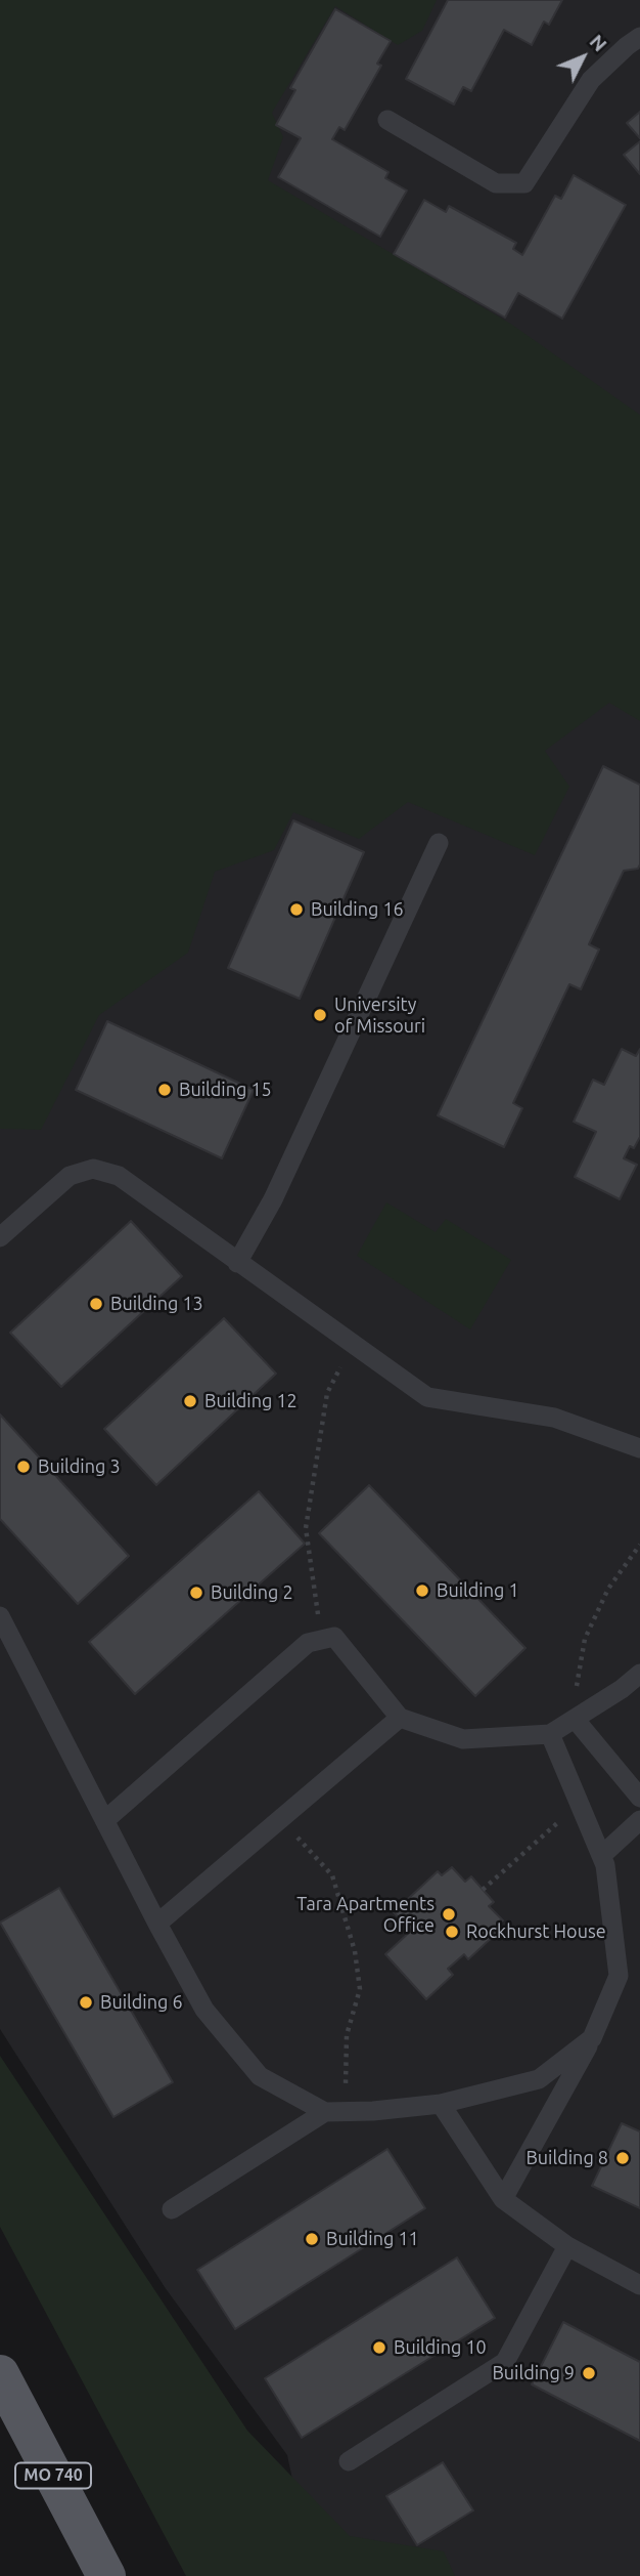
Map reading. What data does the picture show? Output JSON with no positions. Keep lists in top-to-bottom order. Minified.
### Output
{"streets":{"main road":["MO 740"]},"places":["Building 16","University of Missouri","Building 15","Building 13","Building 12","Building 3","Building 1","Building 2","Tara Apartments Office","Rockhurst House","Building 6","Building 8","Building 11","Building 10","Building 9"],"north":"top right"}
